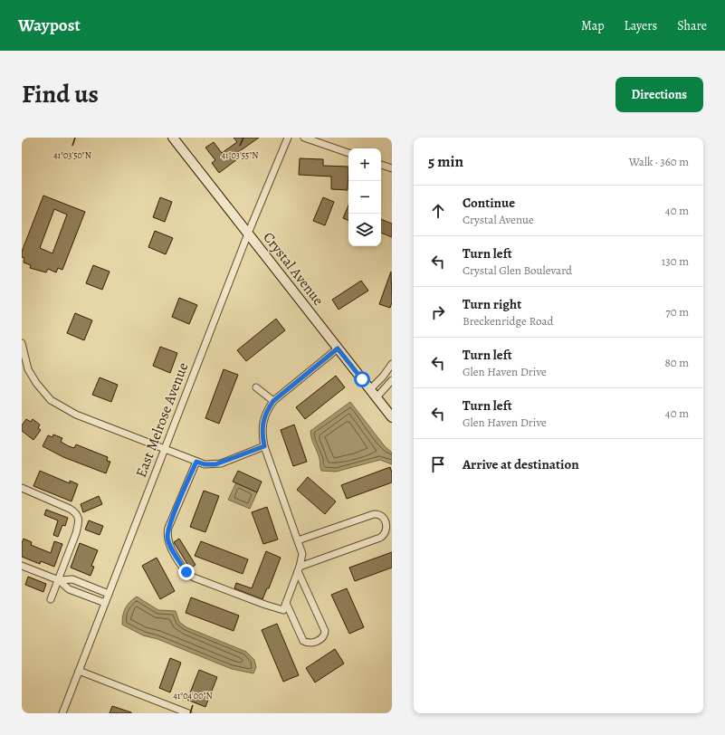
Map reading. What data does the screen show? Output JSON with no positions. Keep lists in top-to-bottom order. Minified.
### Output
{"streets":{"street":["Crystal Avenue","East Melrose Avenue"]},"crossings":[["Crystal Avenue","East Melrose Avenue"]],"page":{"header":"Waypost","nav":["Map","Layers","Share"],"title":"Find us","buttons":"Directions","heading":["5 min","Walk · 360 m"],"map_buttons":["+","−"],"list":[["Continue","Crystal Avenue","40 m"],["Turn left","Crystal Glen Boulevard","130 m"],["Turn right","Breckenridge Road","70 m"],["Turn left","Glen Haven Drive","80 m"],["Turn left","Glen Haven Drive","40 m"],"Arrive at destination"]},"coordinates":["41°03'50\"N","41°03'55\"N","41°04'00\"N"]}
